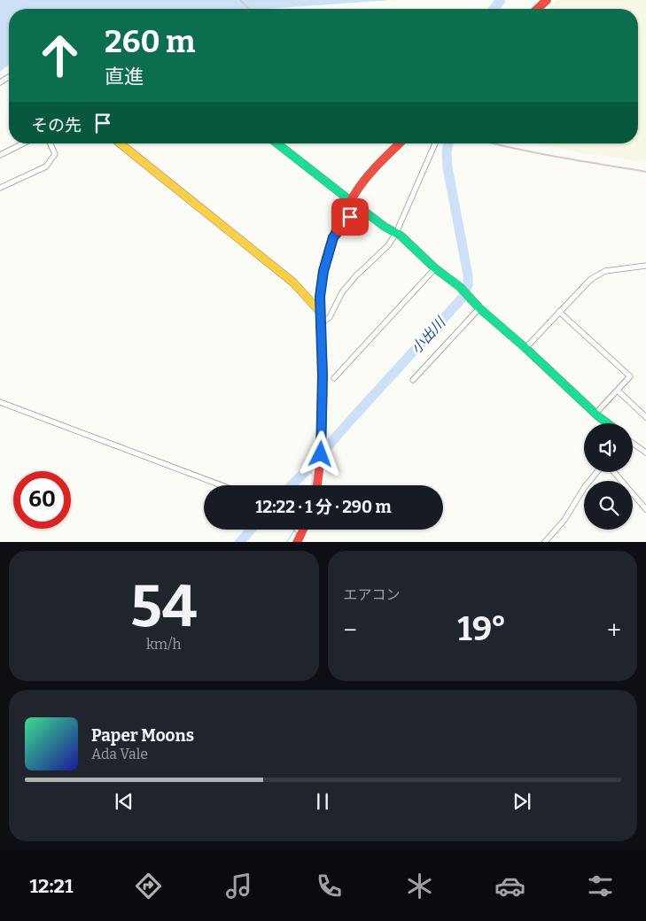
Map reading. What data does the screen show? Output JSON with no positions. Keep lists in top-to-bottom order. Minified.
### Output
{"water":["小出川"],"page":{"turn":["260 m","直進"],"then":"その先","limit":"60","trip":"12:22 · 1 分 · 290 m","tile":[["54","km/h"],"エアコン"],"heat":["−","19°","+"],"song":["Paper Moons","Ada Vale"],"tabs":"12:21"}}
